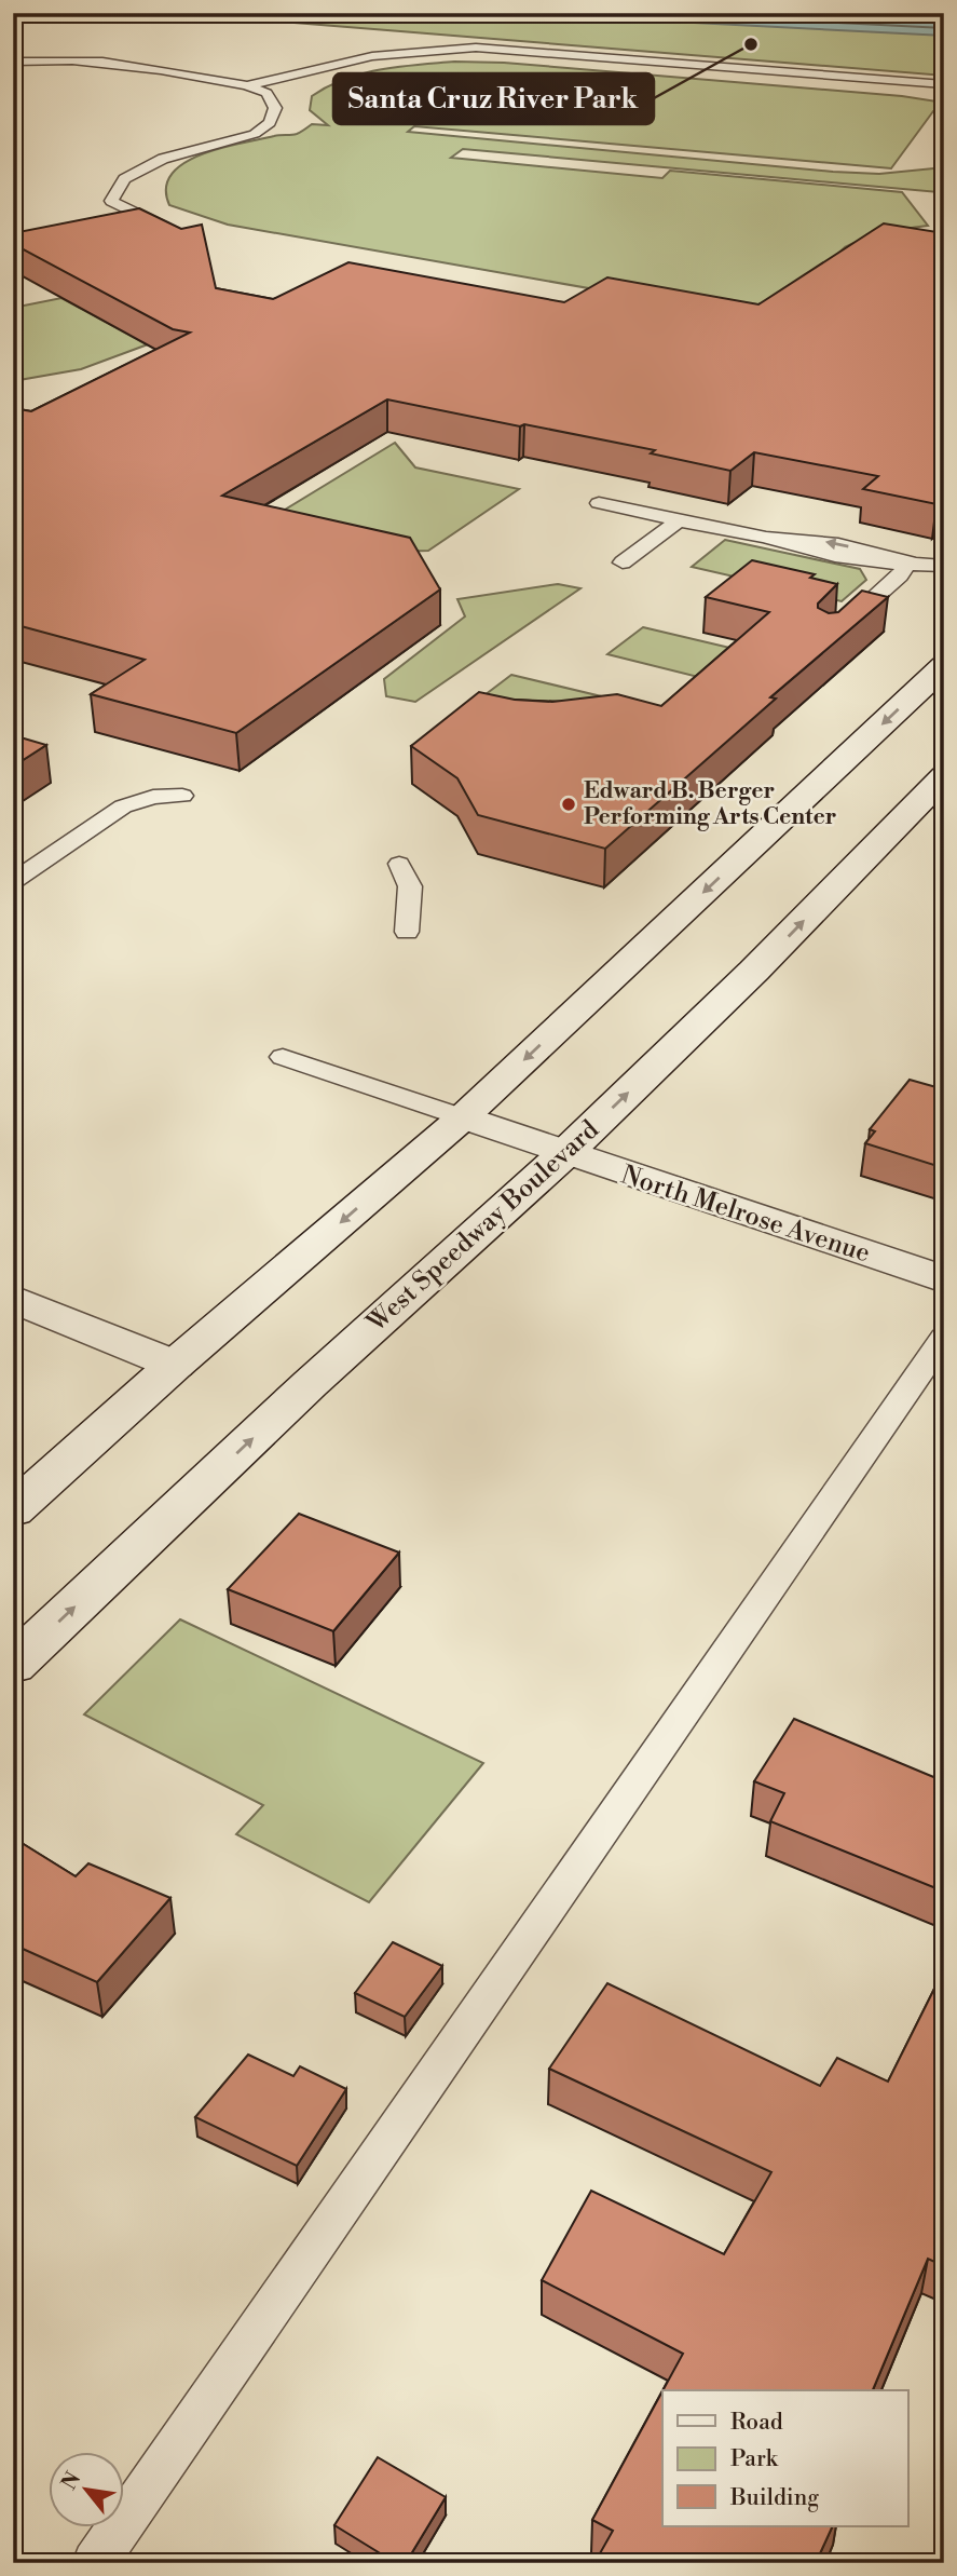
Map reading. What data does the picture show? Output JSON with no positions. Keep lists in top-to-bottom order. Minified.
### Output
{"streets":{"main road":["North Melrose Avenue","West Speedway Boulevard"]},"crossings":[["North Melrose Avenue","West Speedway Boulevard"]],"places":["Santa Cruz River Park","Edward B. Berger Performing Arts Center"],"legend":["Road","Park","Building"],"north":"top left"}
